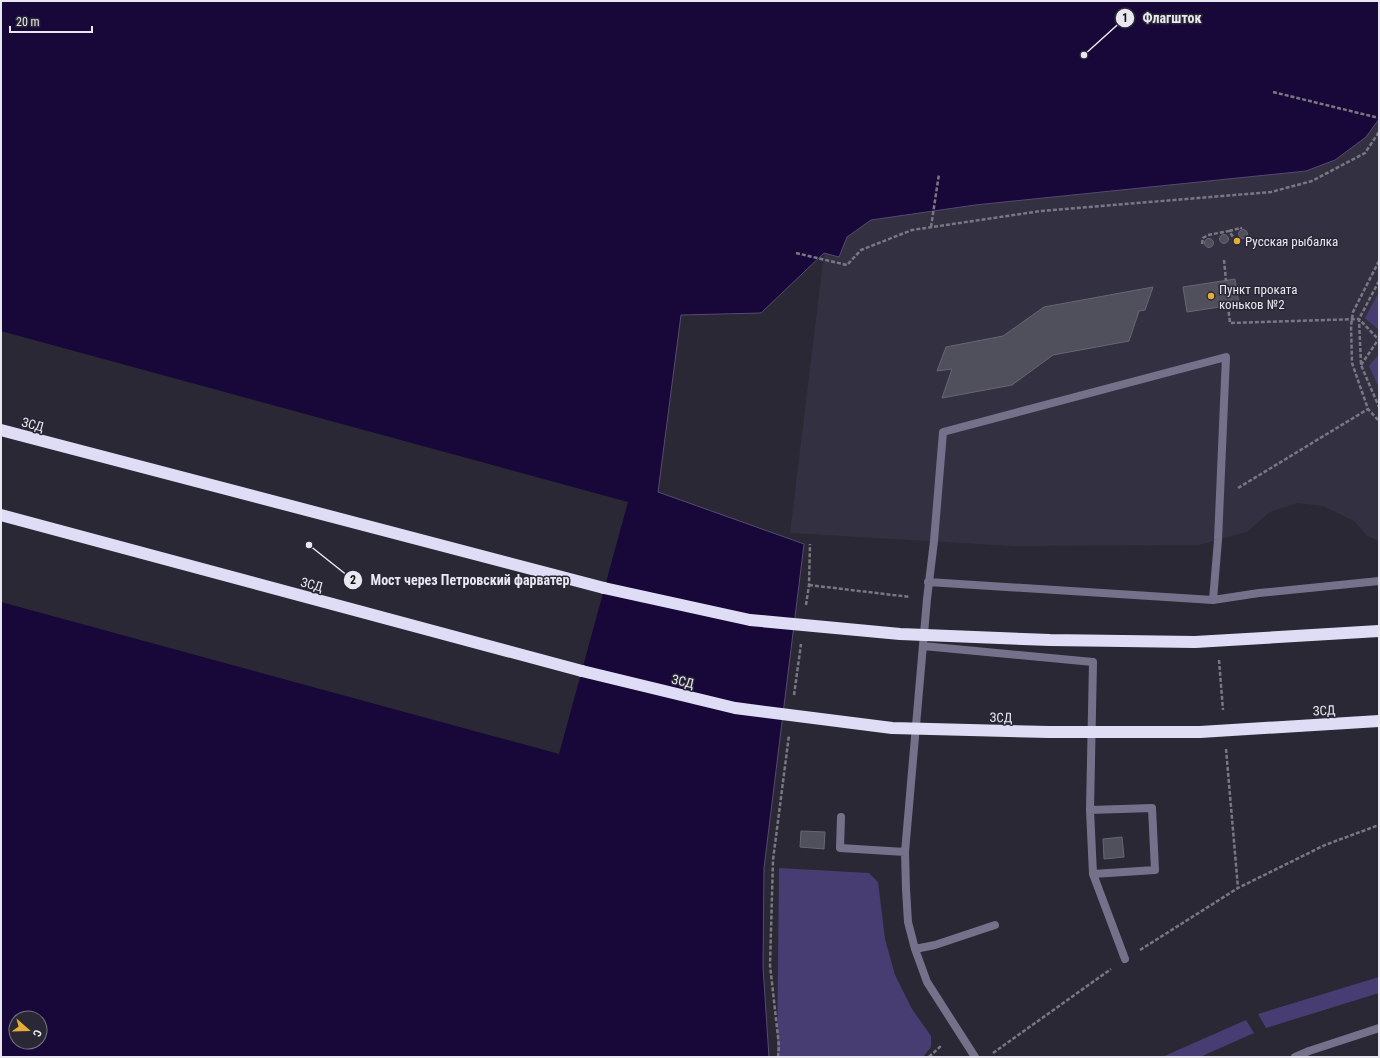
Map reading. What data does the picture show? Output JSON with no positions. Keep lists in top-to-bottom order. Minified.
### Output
{"streets":{"highway":["ЗСД"]},"places":["Флагшток","Русская рыбалка","Пункт проката коньков №2","Мост через Петровский фарватер"],"scale_bar":"20 m","north":"right"}
